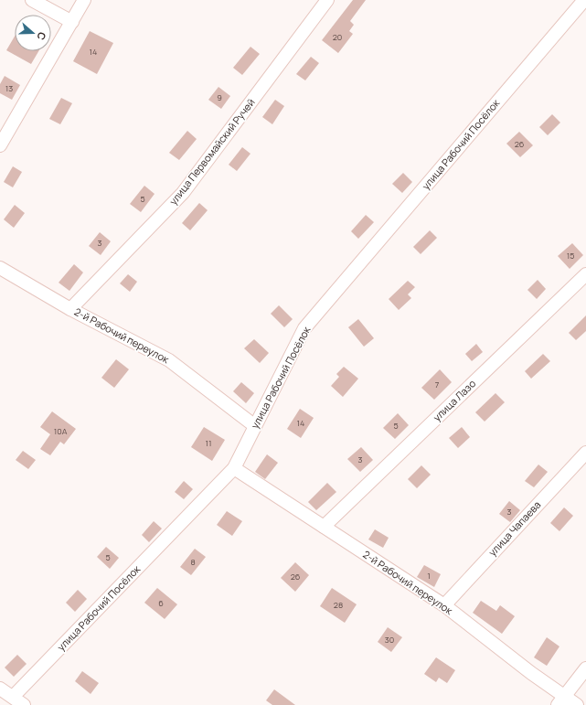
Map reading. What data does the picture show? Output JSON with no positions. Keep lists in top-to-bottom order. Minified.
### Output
{"streets":{"street":["улица Рабочий Посёлок","улица Первомайский Ручей","2-й Рабочий переулок","улица Лазо","улица Чапаева"]},"crossings":[["улица Рабочий Посёлок","2-й Рабочий переулок"],["улица Первомайский Ручей","2-й Рабочий переулок"],["2-й Рабочий переулок","улица Лазо"],["2-й Рабочий переулок","улица Чапаева"]],"house_numbers":["20","14","13","9","26","5","3","15","7","14","5","10А","11","3","3","5","8","1","26","6","28","30"],"north":"right"}
